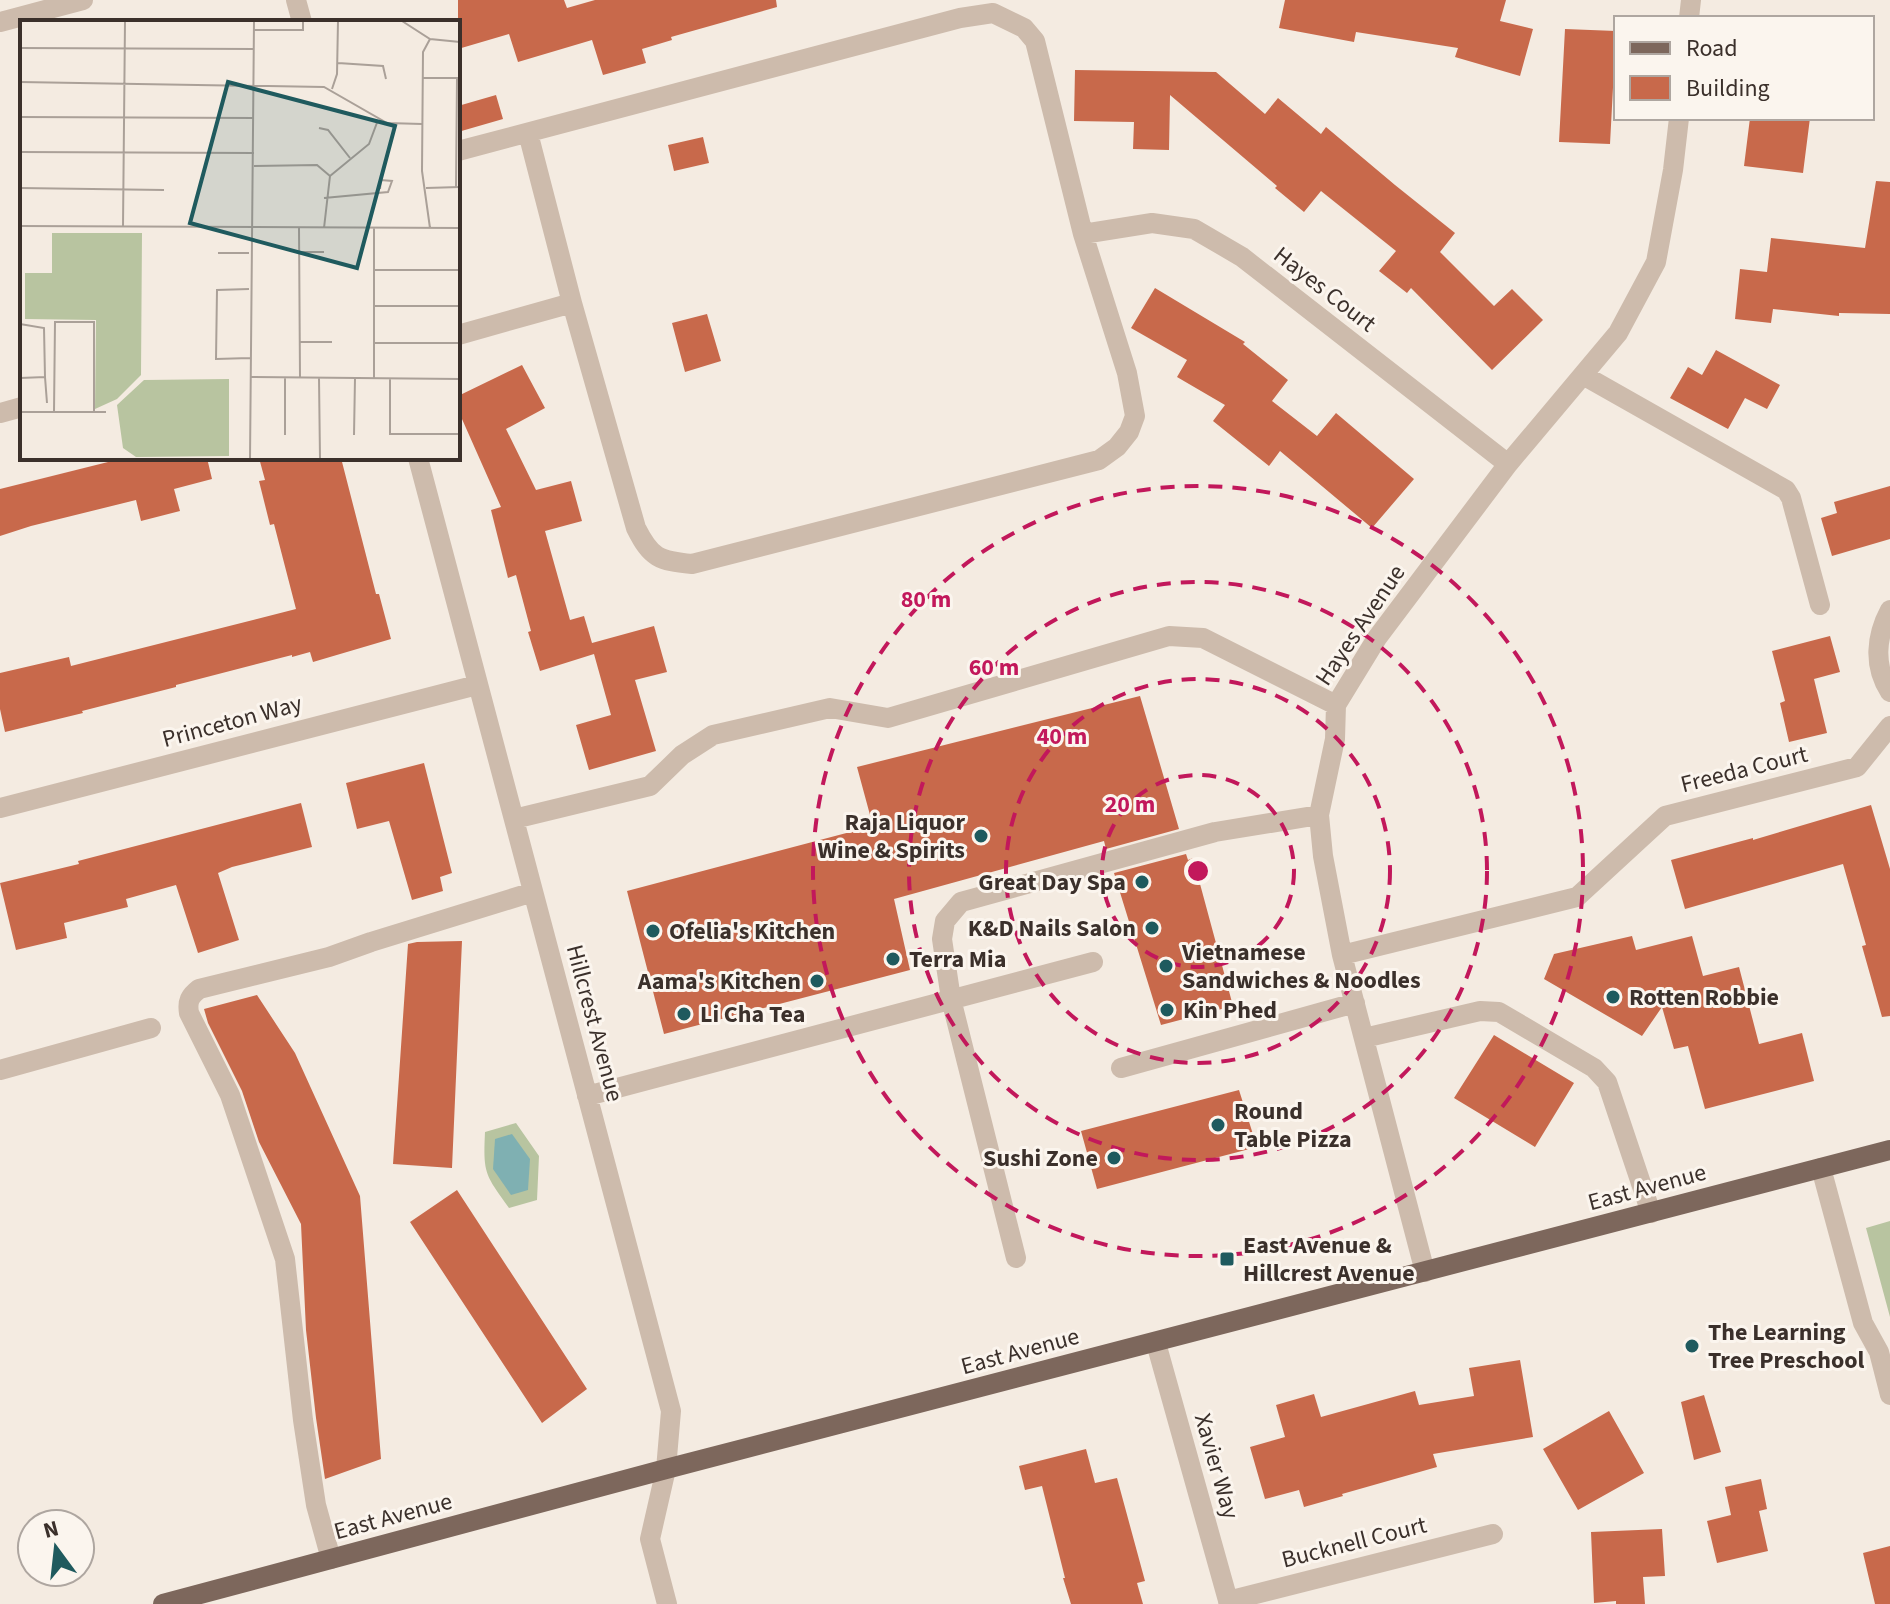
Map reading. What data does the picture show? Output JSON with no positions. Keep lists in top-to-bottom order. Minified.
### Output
{"streets":{"main road":["East Avenue"],"street":["Hayes Court","Hayes Avenue","Princeton Way","Freeda Court","Hillcrest Avenue","Xavier Way","Bucknell Court"]},"crossings":[["Hayes Court","Hayes Avenue"],["Hayes Avenue","Freeda Court"],["Hayes Avenue","East Avenue"],["Princeton Way","Hillcrest Avenue"],["Hillcrest Avenue","East Avenue"],["East Avenue","Xavier Way"],["Xavier Way","Bucknell Court"]],"places":{"other":["Raja Liquor Wine & Spirits","Great Day Spa","K&D Nails Salon","Ofelia's Kitchen","Terra Mia","Vietnamese Sandwiches & Noodles","Aama's Kitchen","Rotten Robbie","Kin Phed","Li Cha Tea","Round Table Pizza","Sushi Zone","The Learning Tree Preschool"],"transit":["East Avenue & Hillcrest Avenue"]},"legend":["Road","Building"],"north":"top","rings":["80 m","60 m","40 m","20 m"]}
